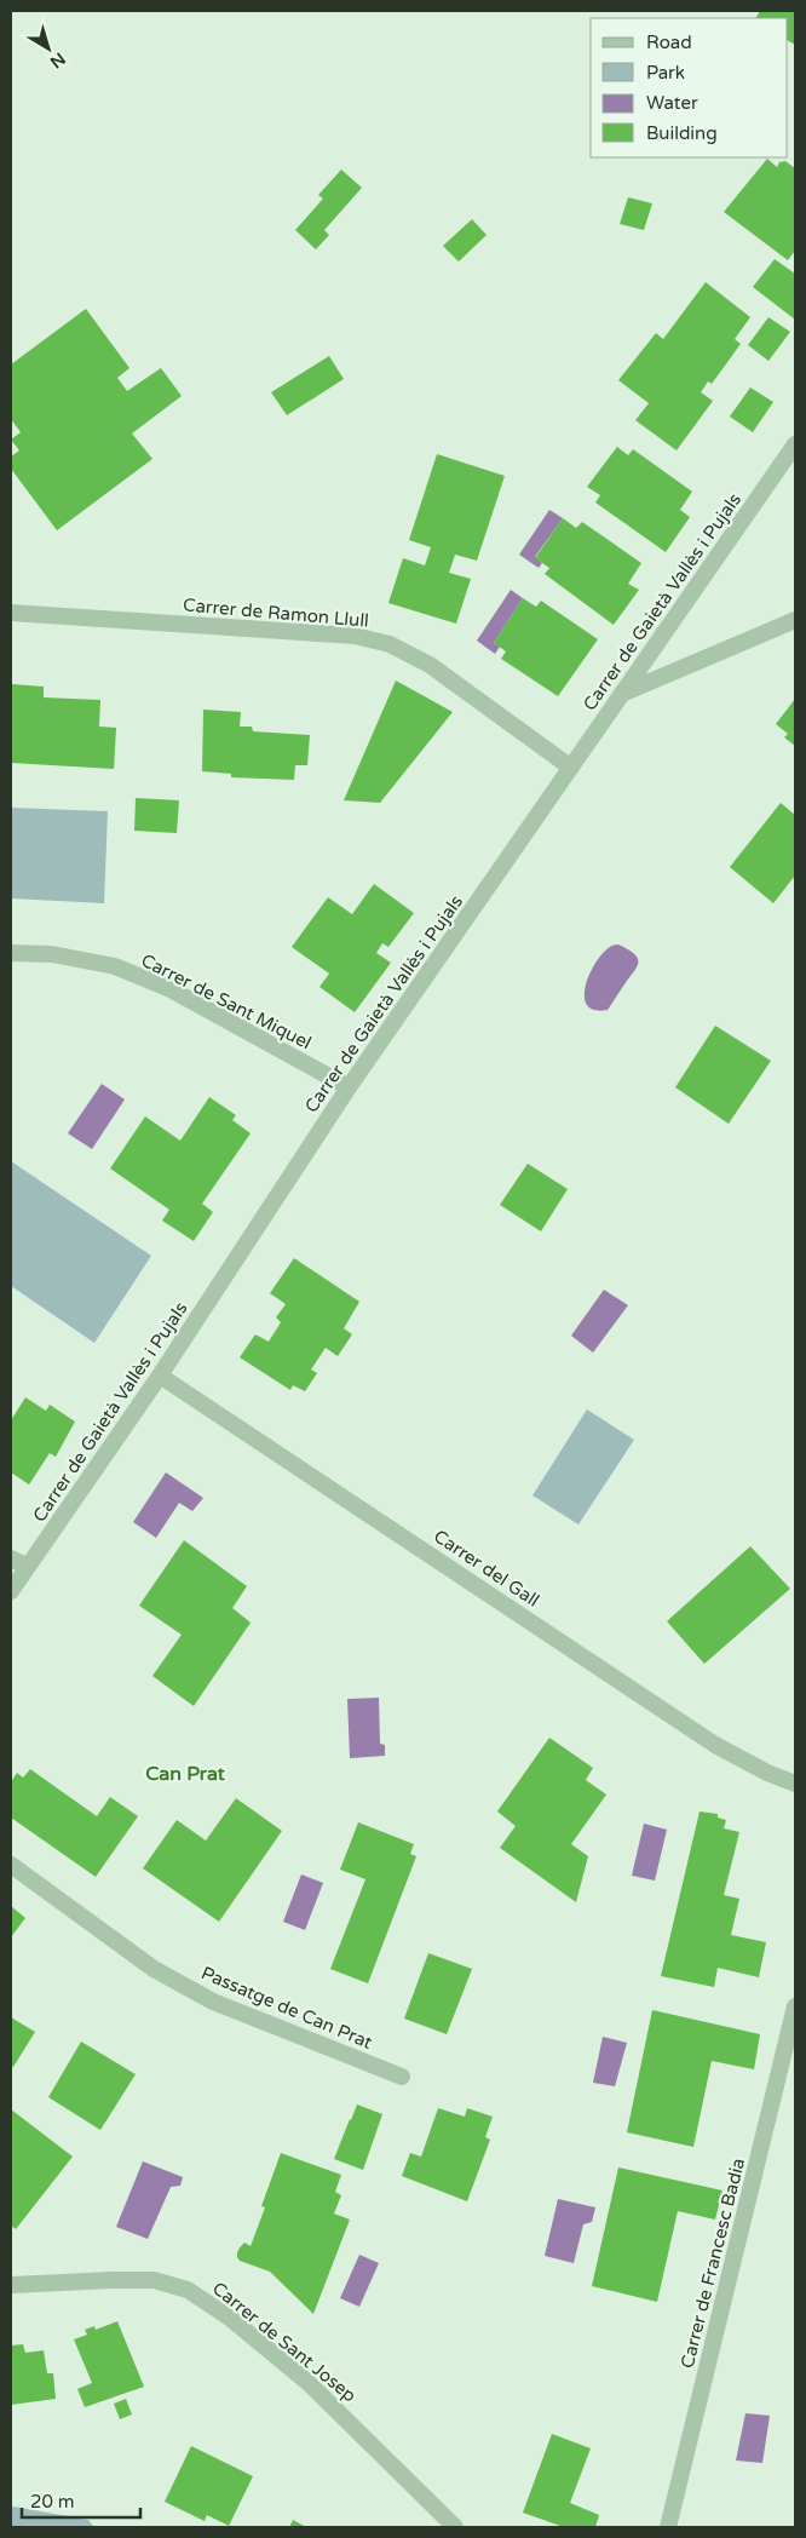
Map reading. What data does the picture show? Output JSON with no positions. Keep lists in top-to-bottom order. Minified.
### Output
{"streets":{"street":["Carrer de Gaietà Vallès i Pujals","Carrer de Ramon Llull","Carrer de Sant Miquel","Carrer del Gall","Passatge de Can Prat","Carrer de Francesc Badia","Carrer de Sant Josep"]},"crossings":[["Carrer de Gaietà Vallès i Pujals","Carrer de Ramon Llull"],["Carrer de Gaietà Vallès i Pujals","Carrer de Sant Miquel"],["Carrer de Gaietà Vallès i Pujals","Carrer del Gall"]],"districts":["Can Prat"],"legend":["Road","Park","Water","Building"],"scale_bar":"20 m","north":"bottom right"}
